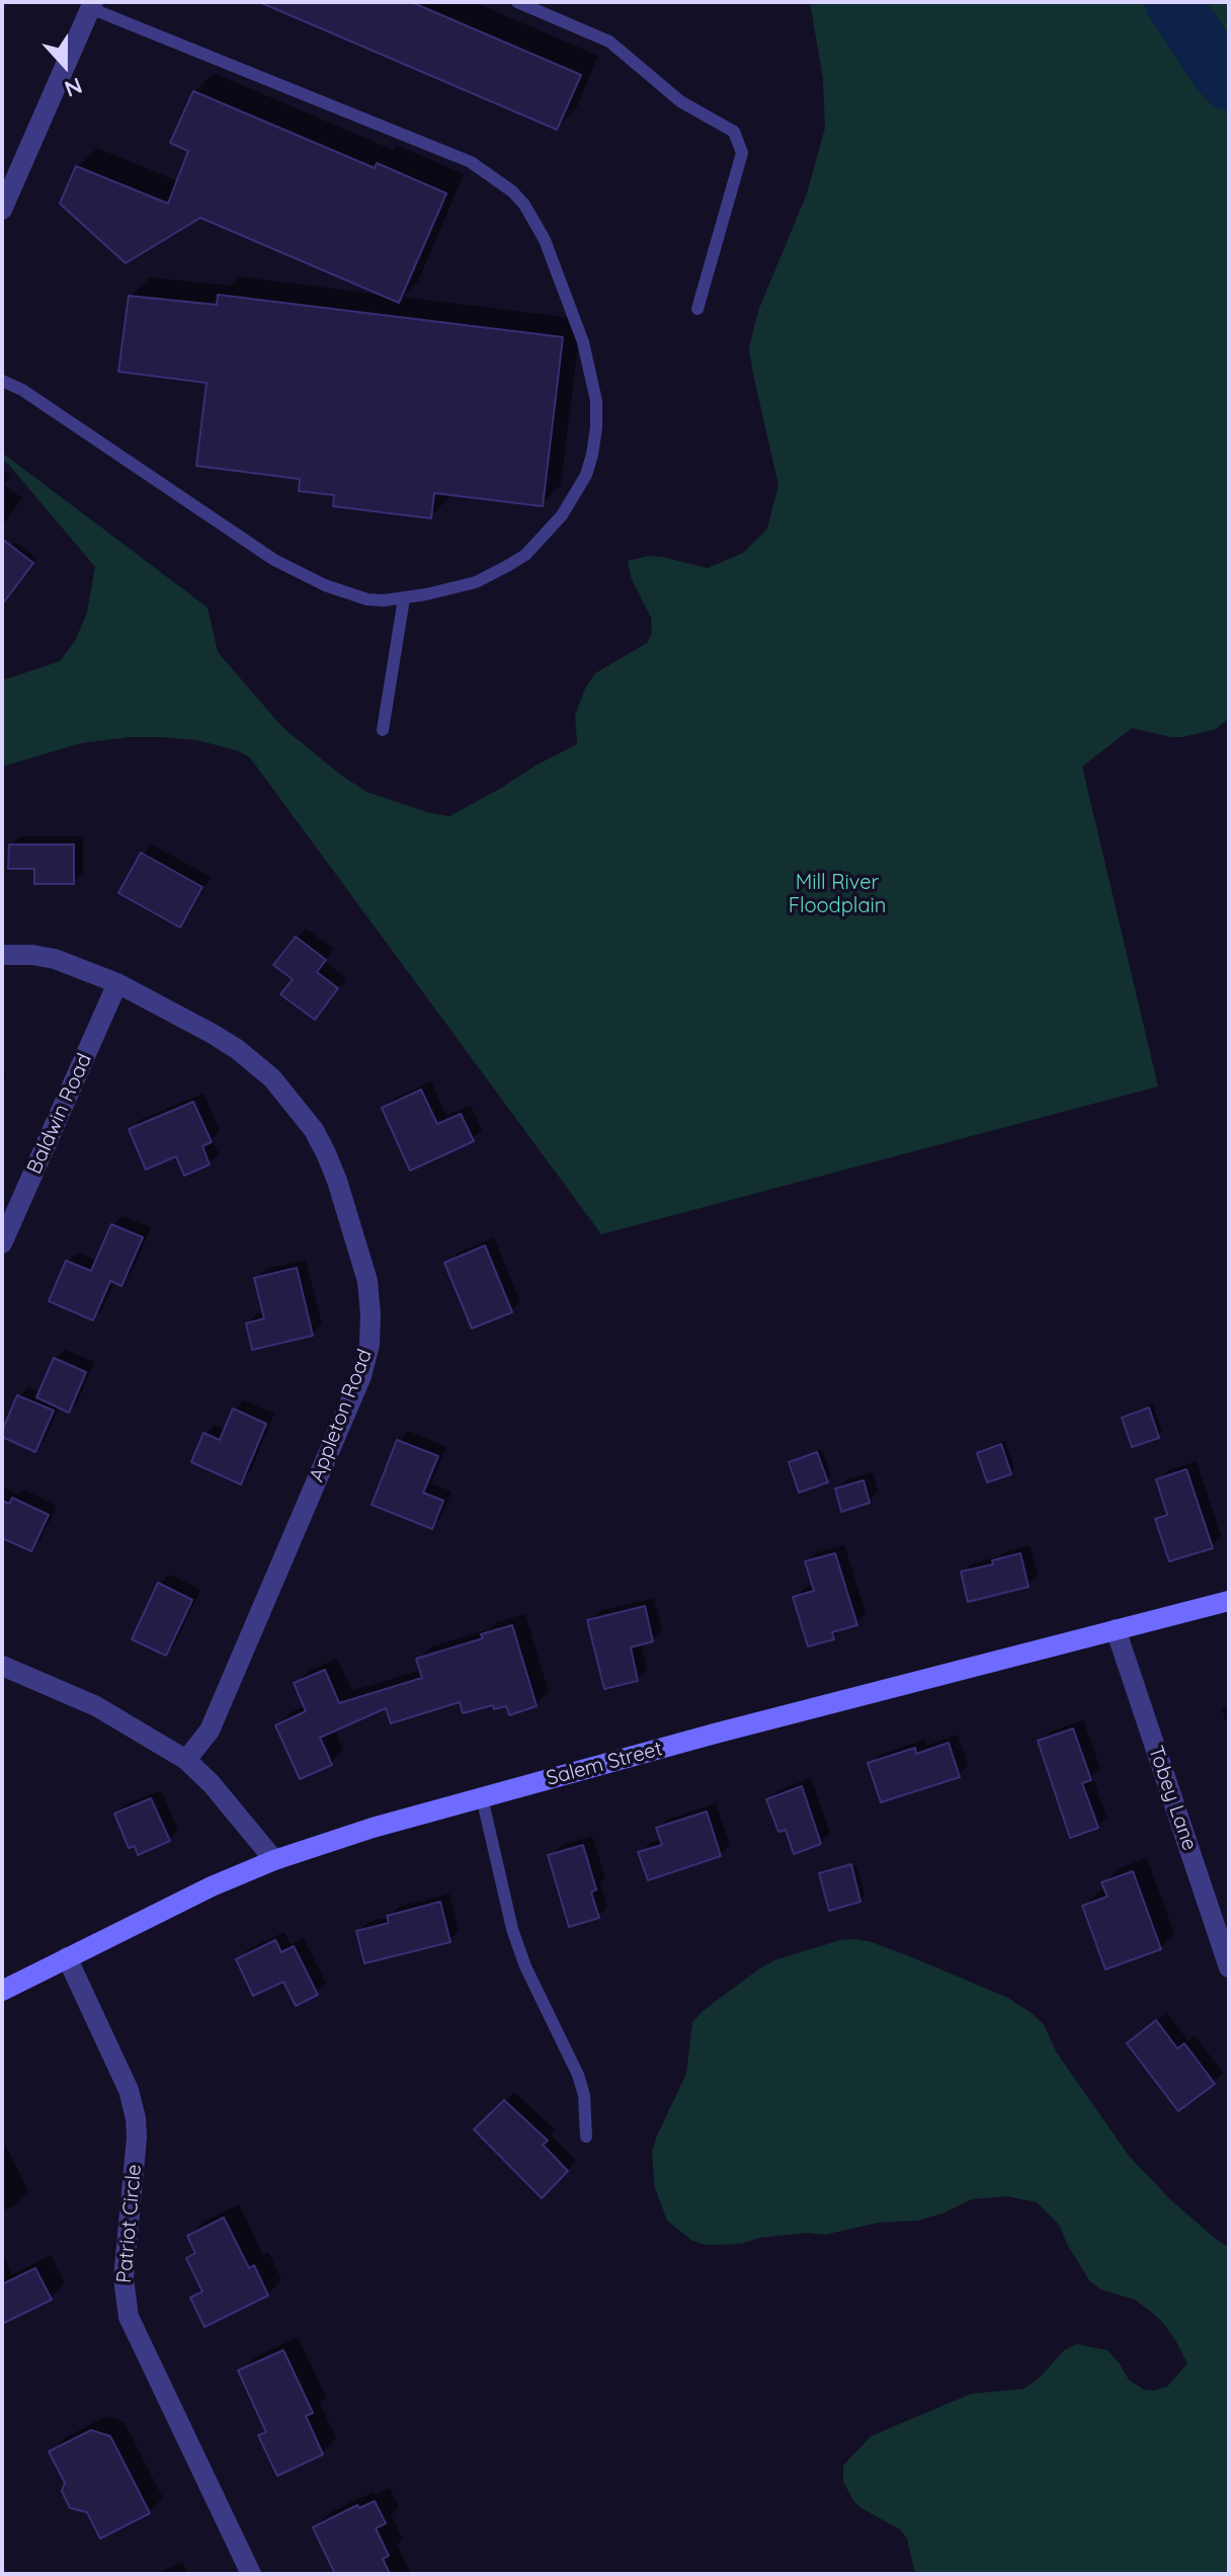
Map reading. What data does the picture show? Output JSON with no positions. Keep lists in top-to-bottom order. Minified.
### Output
{"streets":{"main road":["Salem Street"],"street":["Baldwin Road","Appleton Road","Tobey Lane","Patriot Circle"]},"crossings":[["Baldwin Road","Appleton Road"],["Salem Street","Tobey Lane"],["Salem Street","Patriot Circle"]],"parks":["Mill River Floodplain"],"north":"bottom"}
